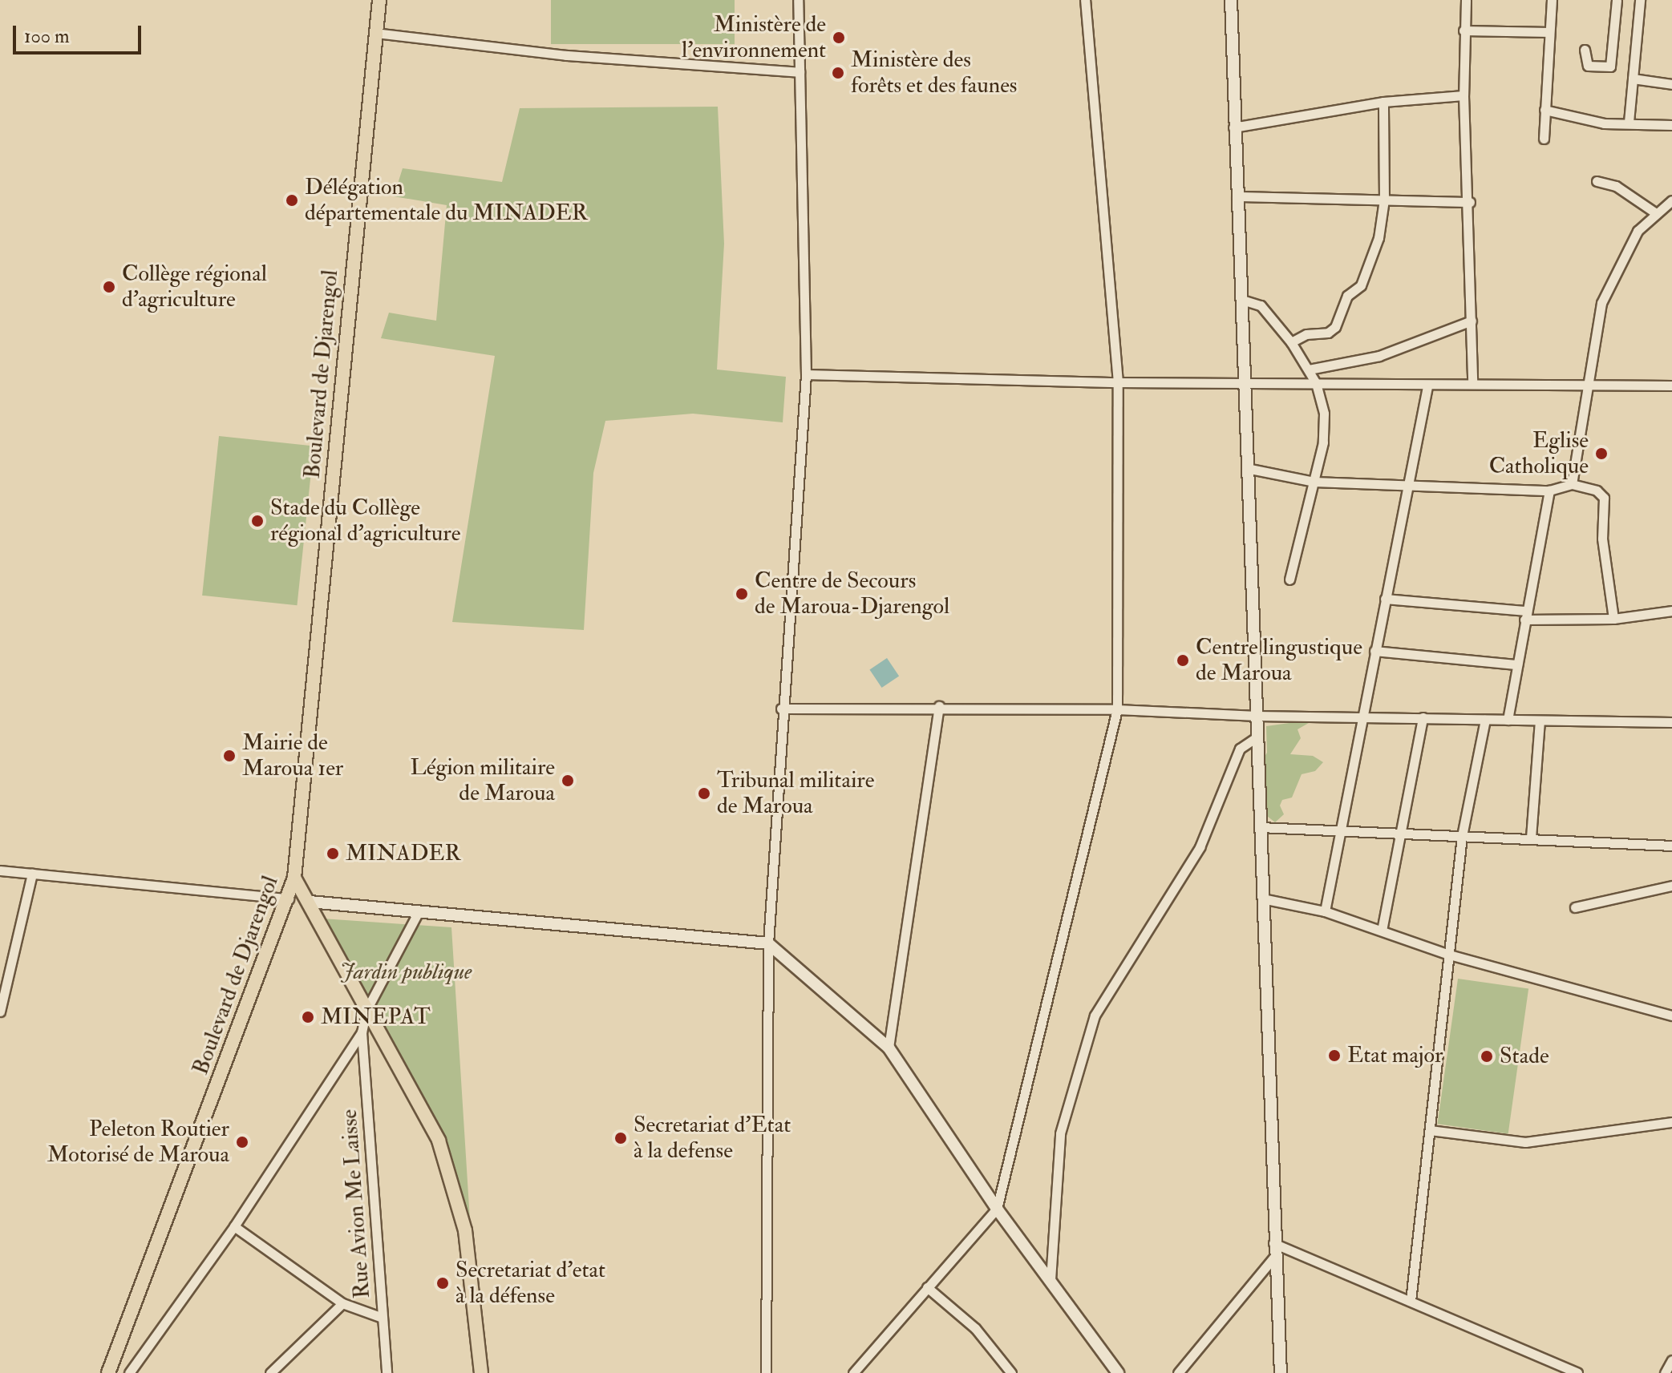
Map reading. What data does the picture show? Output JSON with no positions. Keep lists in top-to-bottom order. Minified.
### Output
{"streets":{"main road":["Boulevard de Djarengol"],"street":["Rue Avion Me Laisse"]},"parks":["Jardin publique"],"places":["Ministère de l'environnement","Ministère des forêts et des faunes","Délégation départementale du MINADER","Collège régional d'agriculture","Eglise Catholique","Stade du Collège régional d'agriculture","Centre de Secours de Maroua-Djarengol","Centre lingustique de Maroua","Mairie de Maroua 1er","Légion militaire de Maroua","Tribunal militaire de Maroua","MINADER","MINEPAT","Etat major","Stade","Secretariat d'Etat à la defense","Peleton Routier Motorisé de Maroua","Secretariat d'etat à la défense"],"scale_bar":"100 m"}
